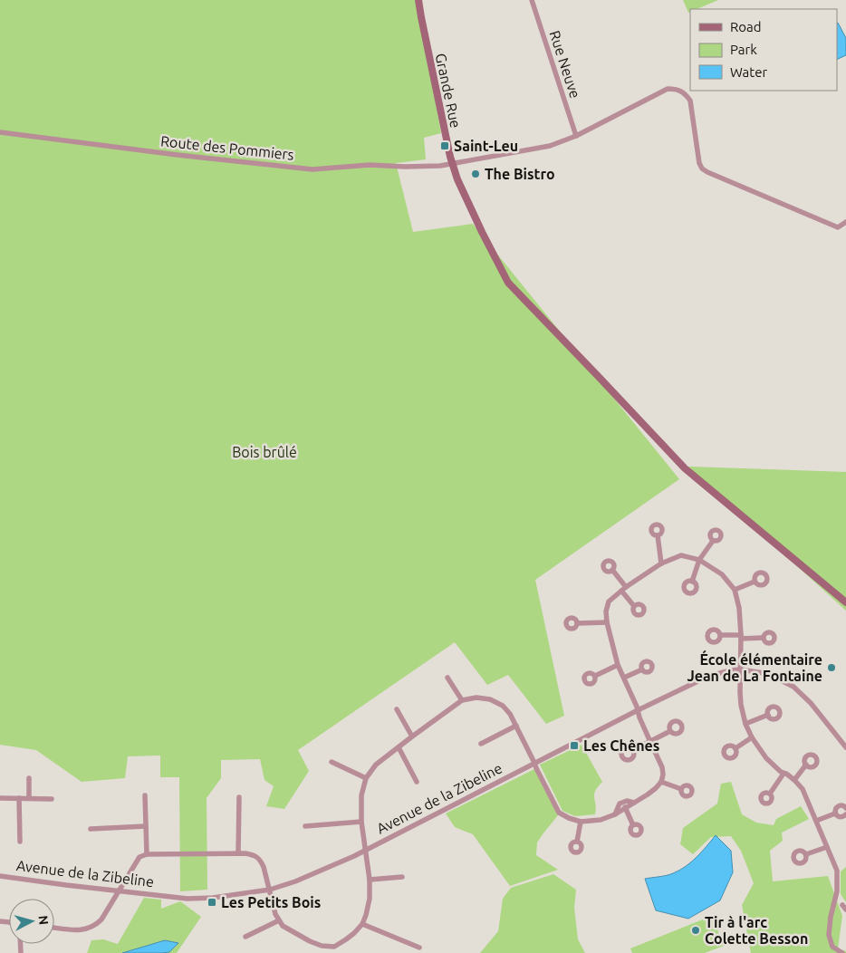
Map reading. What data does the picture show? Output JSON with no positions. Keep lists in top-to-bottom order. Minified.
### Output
{"streets":{"main road":["Grande Rue"],"street":["Rue Neuve","Route des Pommiers","Avenue de la Zibeline"]},"crossings":[["Rue Neuve","Route des Pommiers"],["Grande Rue","Route des Pommiers"]],"parks":["Bois brûlé"],"places":{"transit":["Saint-Leu","Les Chênes","Les Petits Bois"],"other":["The Bistro","École élémentaire Jean de La Fontaine","Tir à l'arc Colette Besson"]},"legend":["Road","Park","Water"],"north":"right"}
